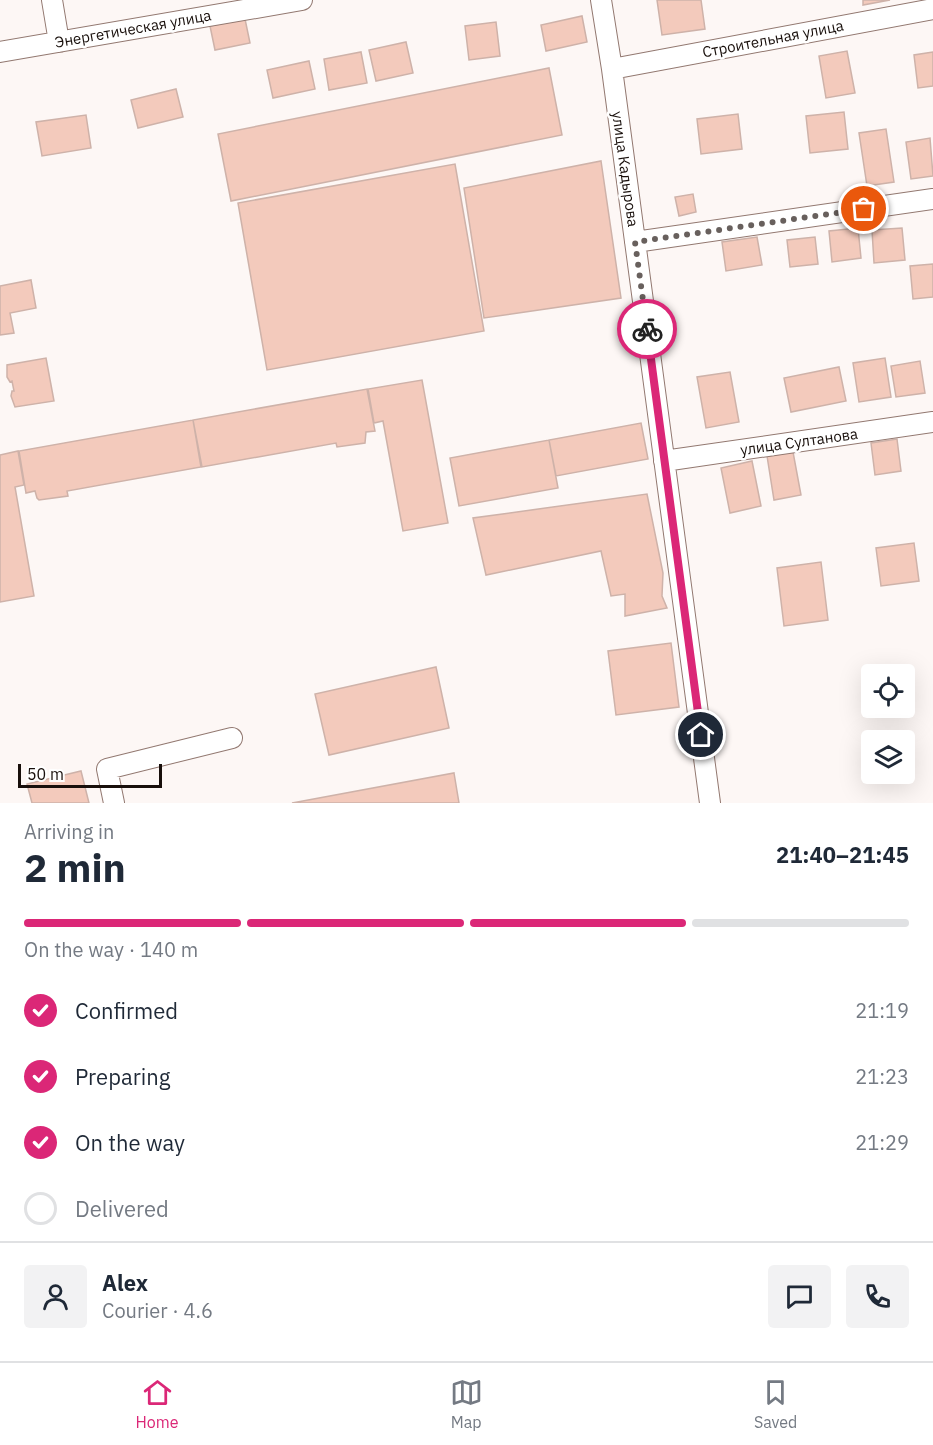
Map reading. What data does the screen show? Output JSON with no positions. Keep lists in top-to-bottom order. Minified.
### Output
{"streets":{"street":["Энергетическая улица","Строительная улица","улица Кадырова","улица Султанова"]},"crossings":[["Строительная улица","улица Кадырова"],["улица Кадырова","улица Султанова"]],"scale_bar":"50 m","page":{"scale":"50 m","heading":["2 min","Arriving in","21:40–21:45"],"panel":["Alex","Courier · 4.6"],"bar":"On the way · 140 m","list":[["Confirmed","21:19"],["Preparing","21:23"],["On the way","21:29"],"Delivered"],"tabs":["Home","Map","Saved"]}}
